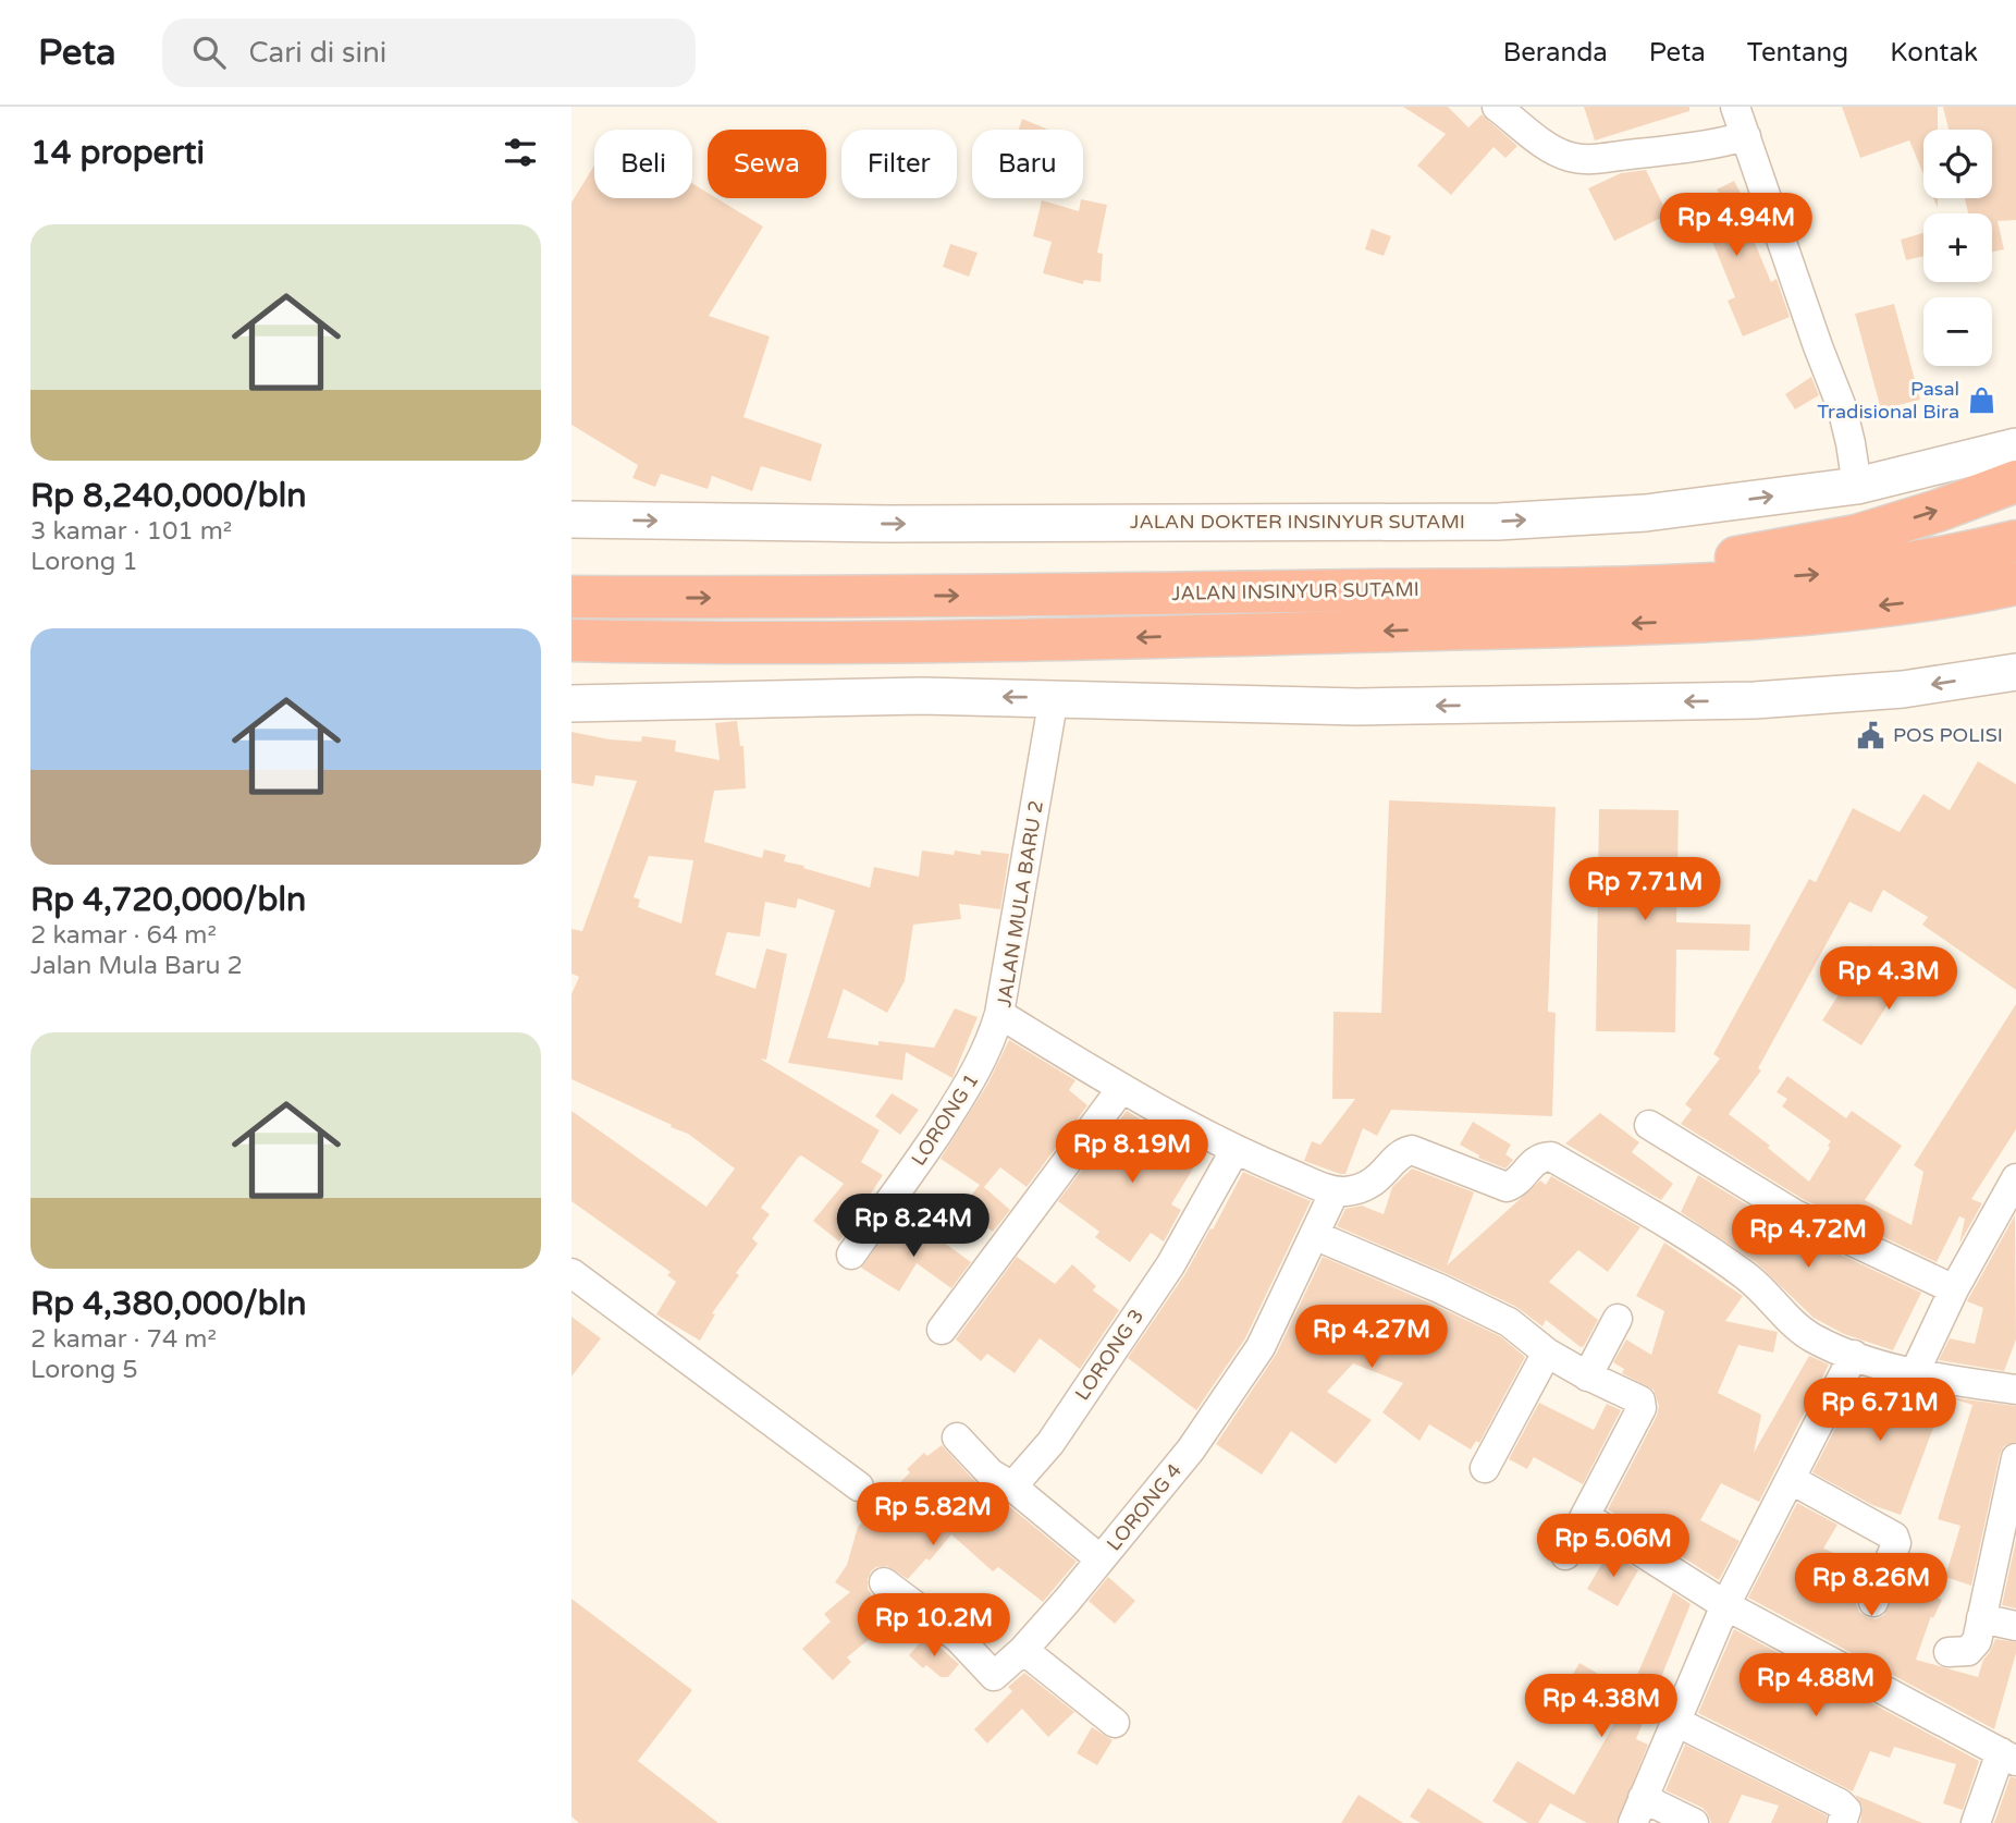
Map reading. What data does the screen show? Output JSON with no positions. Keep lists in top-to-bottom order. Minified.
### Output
{"streets":{"highway":["JALAN INSINYUR SUTAMI"],"street":["JALAN DOKTER INSINYUR SUTAMI","JALAN MULA BARU 2","LORONG 1","LORONG 3","LORONG 4"]},"crossings":[["JALAN MULA BARU 2","LORONG 1"],["JALAN MULA BARU 2","LORONG 3"],["JALAN MULA BARU 2","LORONG 4"]],"places":{"shop":["Pasal Tradisional Bira"],"public building":["POS POLISI"]},"page":{"header":"Peta","search":"Cari di sini","nav":["Beranda","Peta","Tentang","Kontak"],"heading":"14 properti","map_buttons":["+","−"],"chip":["Beli","Sewa","Filter","Baru"],"price":["Rp 4.94M","Rp 7.71M","Rp 4.3M","Rp 8.19M","Rp 8.24M","Rp 4.72M","Rp 4.27M","Rp 6.71M","Rp 5.82M","Rp 5.06M","Rp 8.26M","Rp 10.2M","Rp 4.88M","Rp 4.38M"],"list":[{"name":"Rp 8,240,000/bln","note":"3 kamar · 101 m² · Lorong 1"},{"name":"Rp 4,720,000/bln","note":"2 kamar · 64 m² · Jalan Mula Baru 2"},{"name":"Rp 4,380,000/bln","note":"2 kamar · 74 m² · Lorong 5"}]}}
